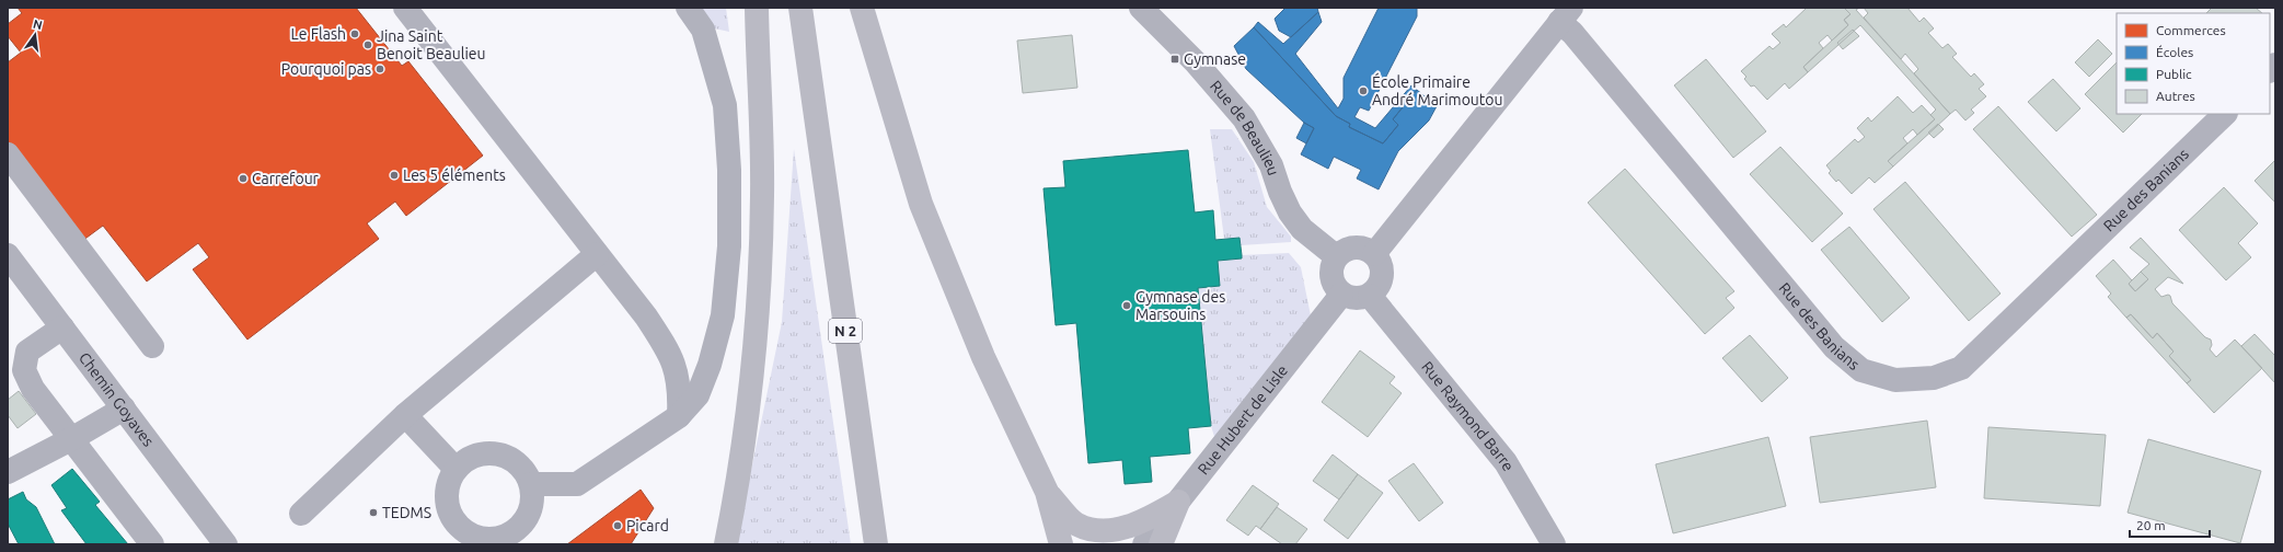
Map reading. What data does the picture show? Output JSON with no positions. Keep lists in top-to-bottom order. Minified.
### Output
{"streets":{"highway":["N 2"],"street":["Rue de Beaulieu","Rue des Banians","Chemin Goyaves","Rue Raymond Barre","Rue Hubert de Lisle"]},"crossings":[["Rue de Beaulieu","Rue Raymond Barre"],["Rue de Beaulieu","Rue Hubert de Lisle"],["Rue Raymond Barre","Rue Hubert de Lisle"]],"places":{"other":["Le Flash","Jina Saint Benoit Beaulieu","Pourquoi pas","École Primaire André Marimoutou","Les 5 éléments","Carrefour","Gymnase des Marsouins","TEDMS","Picard"],"transit":["Gymnase"]},"legend":["Commerces","Écoles","Public","Autres"],"scale_bar":"20 m","north":"top"}
